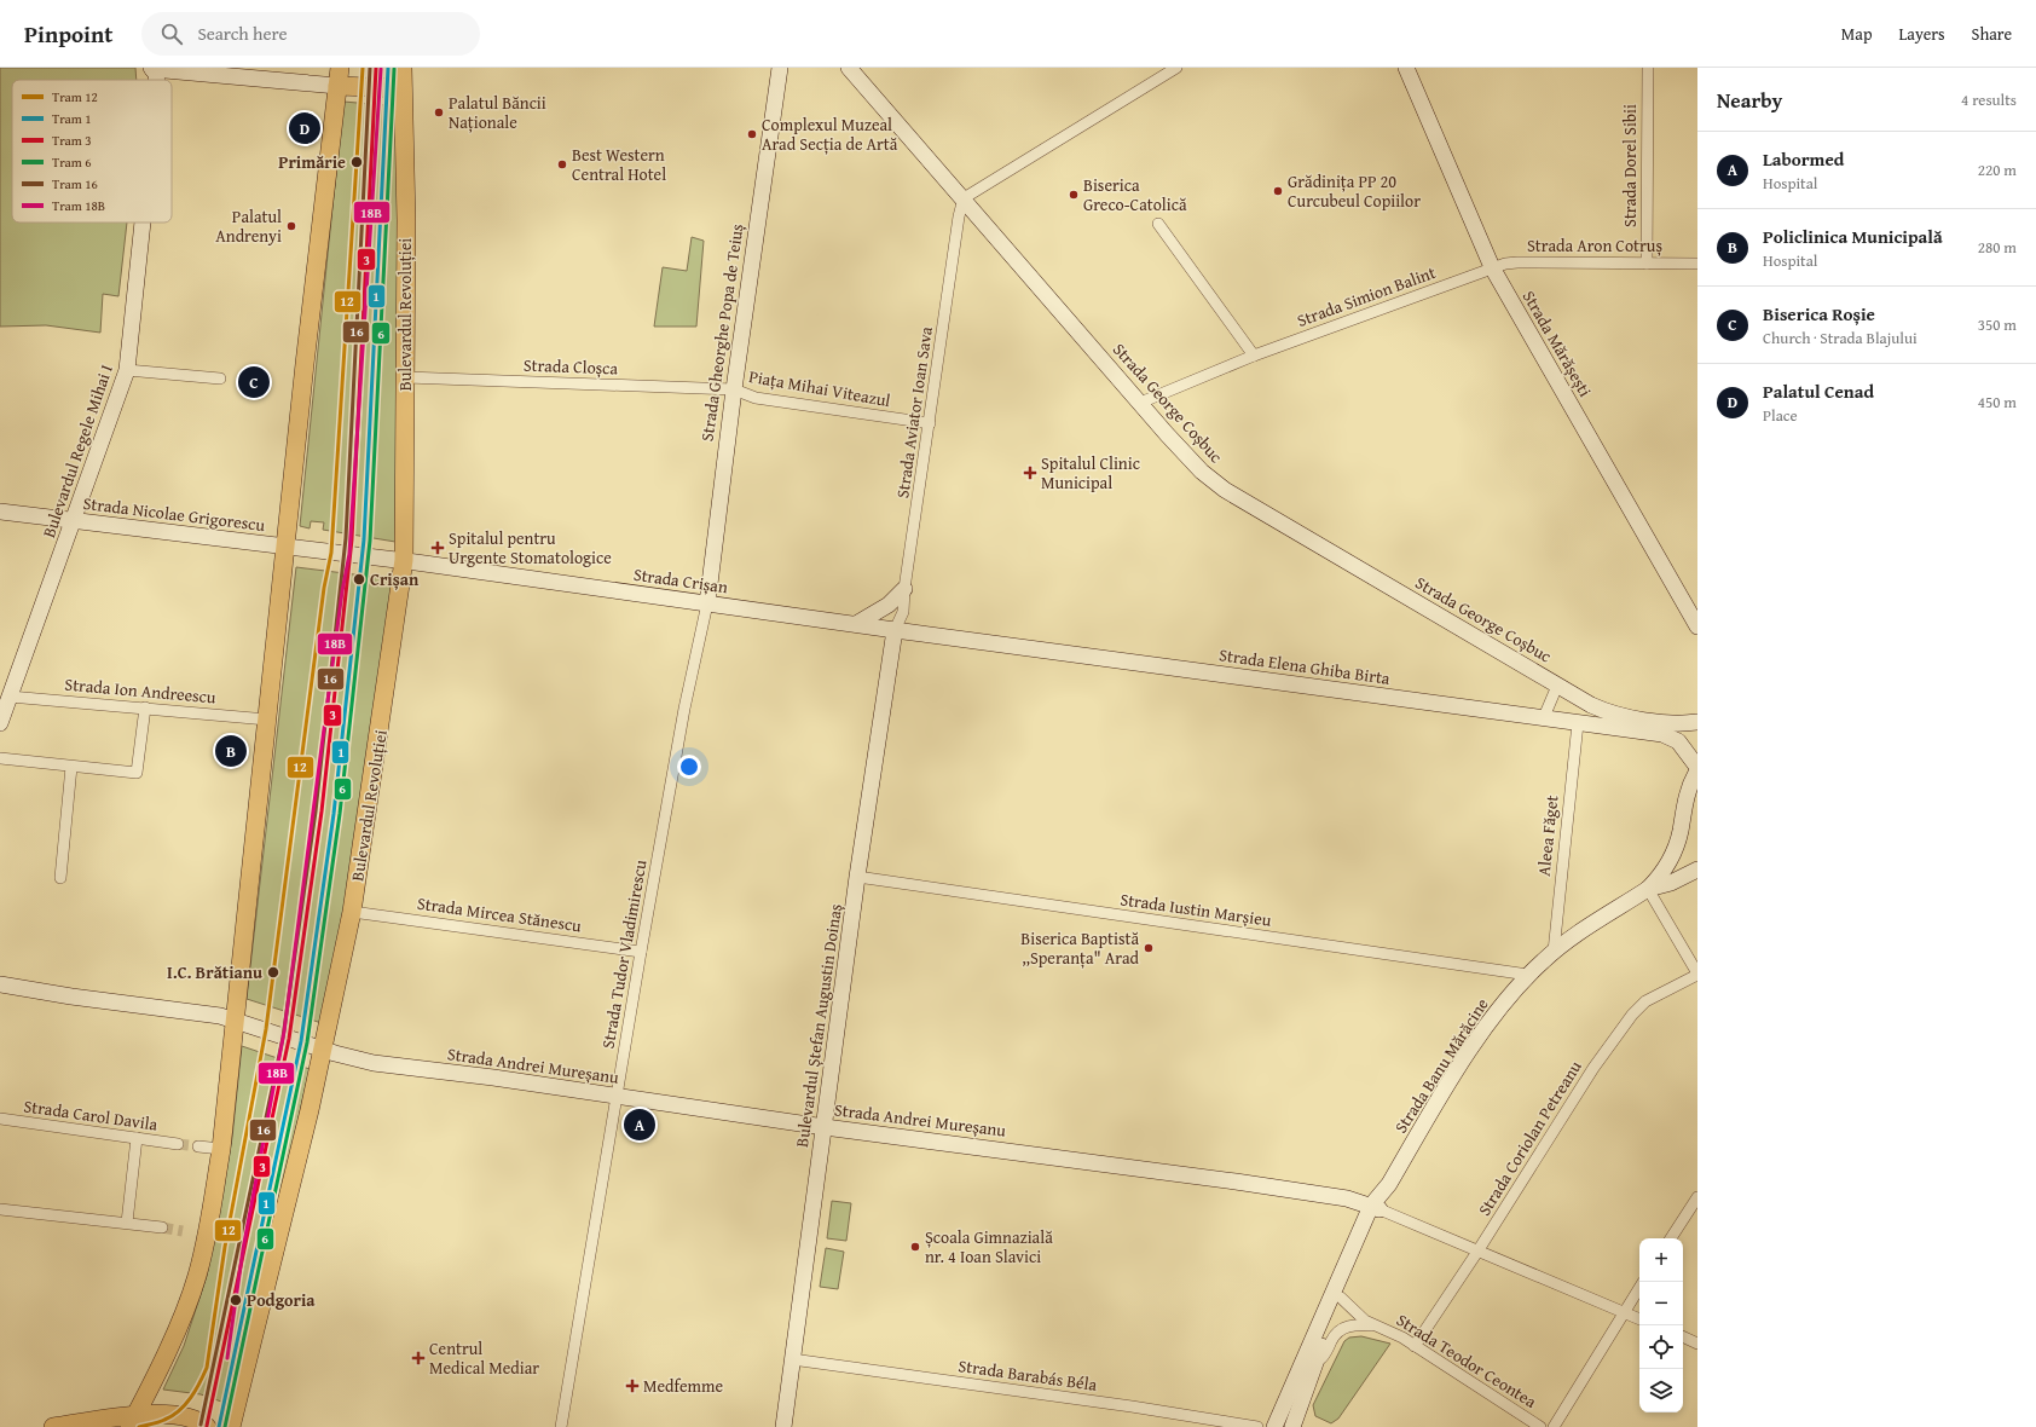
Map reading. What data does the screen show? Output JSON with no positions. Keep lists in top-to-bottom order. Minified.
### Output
{"streets":{"main road":["Bulevardul Revoluției","Strada Gheorghe Popa de Teiuș","Strada Mărășești","Strada George Coșbuc","Bulevardul Regele Mihai I","Strada Nicolae Grigorescu","Strada Crișan","Strada Elena Ghiba Birta","Bulevardul Ștefan Augustin Doinaș","Strada Andrei Mureșanu","Strada Banu Mărăcine"],"street":["Strada Dorel Sibii","Strada Aron Cotruș","Strada Simion Balint","Strada Cloșca","Piața Mihai Viteazul","Strada Aviator Ioan Sava","Strada Ion Andreescu","Aleea Făget","Strada Iustin Marșieu","Strada Mircea Stănescu","Strada Tudor Vladimirescu","Strada Carol Davila","Strada Coriolan Petreanu","Strada Teodor Ceontea","Strada Barabás Béla"]},"crossings":[["Strada Dorel Sibii","Strada Aron Cotruș"],["Strada Aron Cotruș","Strada Simion Balint"],["Strada Aron Cotruș","Strada Mărășești"],["Strada Simion Balint","Strada Mărășești"],["Strada Simion Balint","Strada George Coșbuc"],["Bulevardul Revoluției","Strada Cloșca"],["Bulevardul Revoluției","Strada Crișan"],["Bulevardul Revoluției","Strada Mircea Stănescu"],["Bulevardul Revoluției","Strada Andrei Mureșanu"],["Strada Gheorghe Popa de Teiuș","Strada Cloșca"],["Strada Gheorghe Popa de Teiuș","Piața Mihai Viteazul"],["Strada Gheorghe Popa de Teiuș","Strada Crișan"],["Strada Gheorghe Popa de Teiuș","Strada Tudor Vladimirescu"],["Strada Cloșca","Piața Mihai Viteazul"],["Piața Mihai Viteazul","Strada Aviator Ioan Sava"],["Strada George Coșbuc","Strada Aviator Ioan Sava"],["Strada Aviator Ioan Sava","Strada Crișan"],["Strada Aviator Ioan Sava","Strada Elena Ghiba Birta"],["Strada Aviator Ioan Sava","Bulevardul Ștefan Augustin Doinaș"],["Bulevardul Regele Mihai I","Strada Nicolae Grigorescu"],["Bulevardul Regele Mihai I","Strada Ion Andreescu"],["Strada Crișan","Strada Elena Ghiba Birta"],["Strada Crișan","Strada Tudor Vladimirescu"],["Strada Crișan","Bulevardul Ștefan Augustin Doinaș"],["Strada Elena Ghiba Birta","Aleea Făget"],["Strada Elena Ghiba Birta","Bulevardul Ștefan Augustin Doinaș"],["Strada Elena Ghiba Birta","Strada Banu Mărăcine"],["Aleea Făget","Strada Banu Mărăcine"],["Strada Iustin Marșieu","Bulevardul Ștefan Augustin Doinaș"],["Strada Iustin Marșieu","Strada Banu Mărăcine"],["Strada Mircea Stănescu","Strada Tudor Vladimirescu"],["Strada Tudor Vladimirescu","Strada Andrei Mureșanu"],["Bulevardul Ștefan Augustin Doinaș","Strada Andrei Mureșanu"],["Bulevardul Ștefan Augustin Doinaș","Strada Barabás Béla"],["Strada Andrei Mureșanu","Strada Banu Mărăcine"],["Strada Banu Mărăcine","Strada Coriolan Petreanu"],["Strada Banu Mărăcine","Strada Teodor Ceontea"],["Strada Coriolan Petreanu","Strada Teodor Ceontea"]],"places":{"other":["Palatul Băncii Naționale","Complexul Muzeal Arad Secția de Artă","Primărie","Best Western Central Hotel","Grădinița PP 20 Curcubeul Copiilor","Biserica Greco-Catolică","Palatul Andrenyi","Crișan","Biserica Baptistă ,,Speranța\" Arad","I.C. Brătianu","Școala Gimnazială nr. 4 Ioan Slavici","Podgoria"],"health":["Spitalul Clinic Municipal","Spitalul pentru Urgente Stomatologice","Centrul Medical Mediar","Medfemme"]},"lines":["tram line 12","tram line 1","tram line 3","tram line 16","tram line 6","tram line 18B"],"legend":["Tram 12","Tram 1","Tram 3","Tram 6","Tram 16","Tram 18B"],"page":{"header":"Pinpoint","search":"Search here","nav":["Map","Layers","Share"],"heading":["Nearby","4 results"],"pins":["D","C","B","A"],"list":[{"mark":"A","name":"Labormed","note":"Hospital","value":"220 m"},{"mark":"B","name":"Policlinica Municipală","note":"Hospital","value":"280 m"},{"mark":"C","name":"Biserica Roșie","note":"Church · Strada Blajului","value":"350 m"},{"mark":"D","name":"Palatul Cenad","note":"Place","value":"450 m"}],"map_buttons":["+","−"]}}
